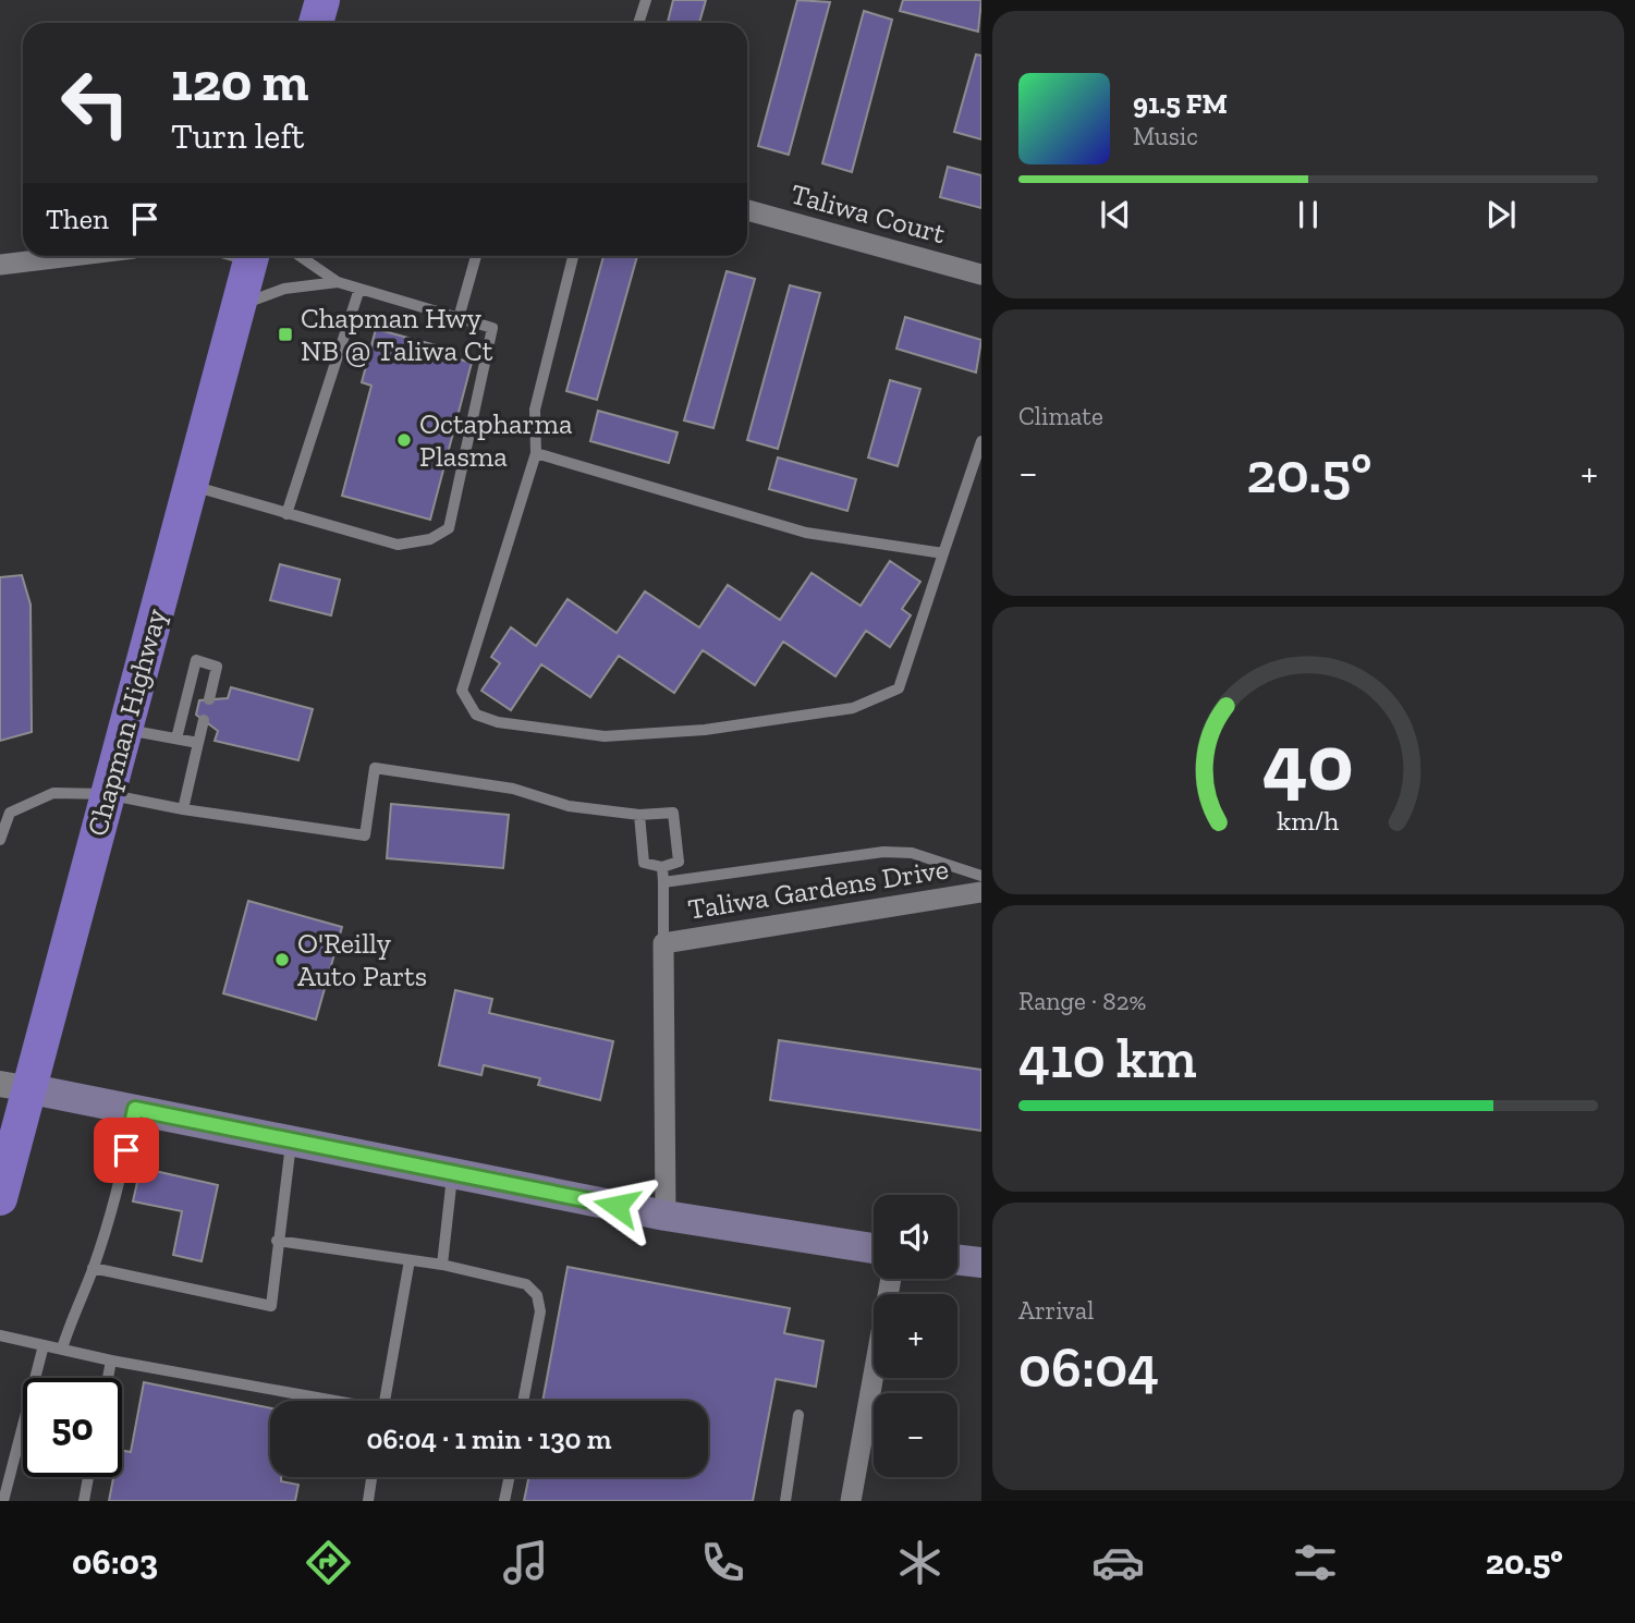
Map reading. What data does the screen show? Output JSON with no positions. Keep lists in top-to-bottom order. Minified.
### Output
{"streets":{"highway":["Chapman Highway"],"street":["Taliwa Court","Taliwa Gardens Drive"]},"places":{"transit":["Chapman Hwy NB @ Taliwa Ct"],"other":["Octapharma Plasma","O'Reilly Auto Parts"]},"page":{"turn":["120 m","Turn left"],"song":["91.5 FM","Music"],"then":"Then","tile":["Climate",["Range · 82%","410 km"],["Arrival","06:04"]],"heat":["−","20.5°","+"],"map_buttons":["+","−"],"limit":"50","trip":"06:04 · 1 min · 130 m","tabs":["06:03","20.5°"],"gauge":["40","km/h"]}}
